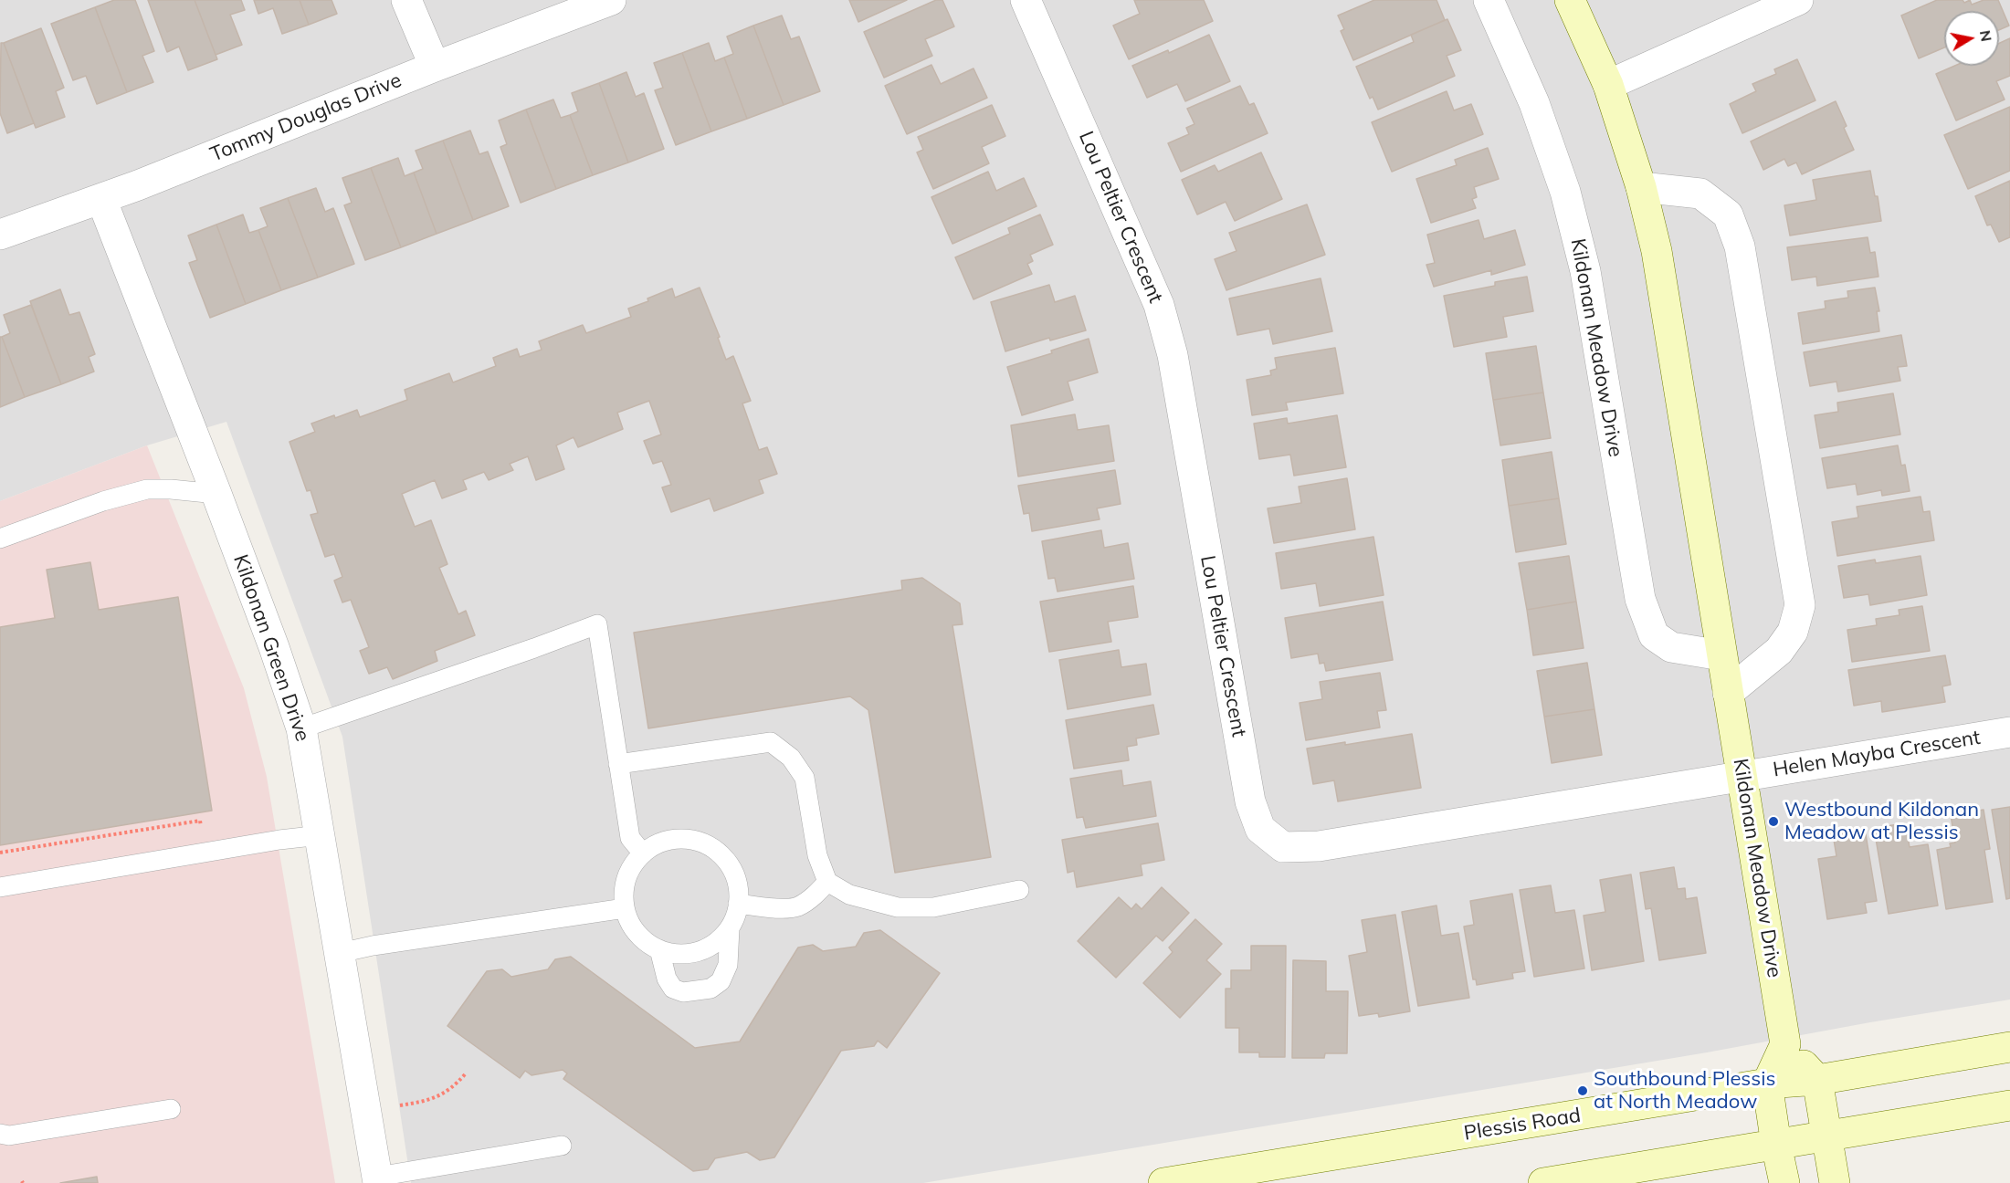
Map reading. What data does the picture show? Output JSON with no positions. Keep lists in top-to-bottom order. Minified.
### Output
{"streets":{"street":["Tommy Douglas Drive","Lou Peltier Crescent","Kildonan Meadow Drive","Kildonan Green Drive","Helen Mayba Crescent","Plessis Road"]},"crossings":[["Tommy Douglas Drive","Kildonan Green Drive"],["Lou Peltier Crescent","Kildonan Meadow Drive"],["Lou Peltier Crescent","Helen Mayba Crescent"],["Kildonan Meadow Drive","Helen Mayba Crescent"]],"places":["Westbound Kildonan Meadow at Plessis","Southbound Plessis at North Meadow"],"north":"right"}
